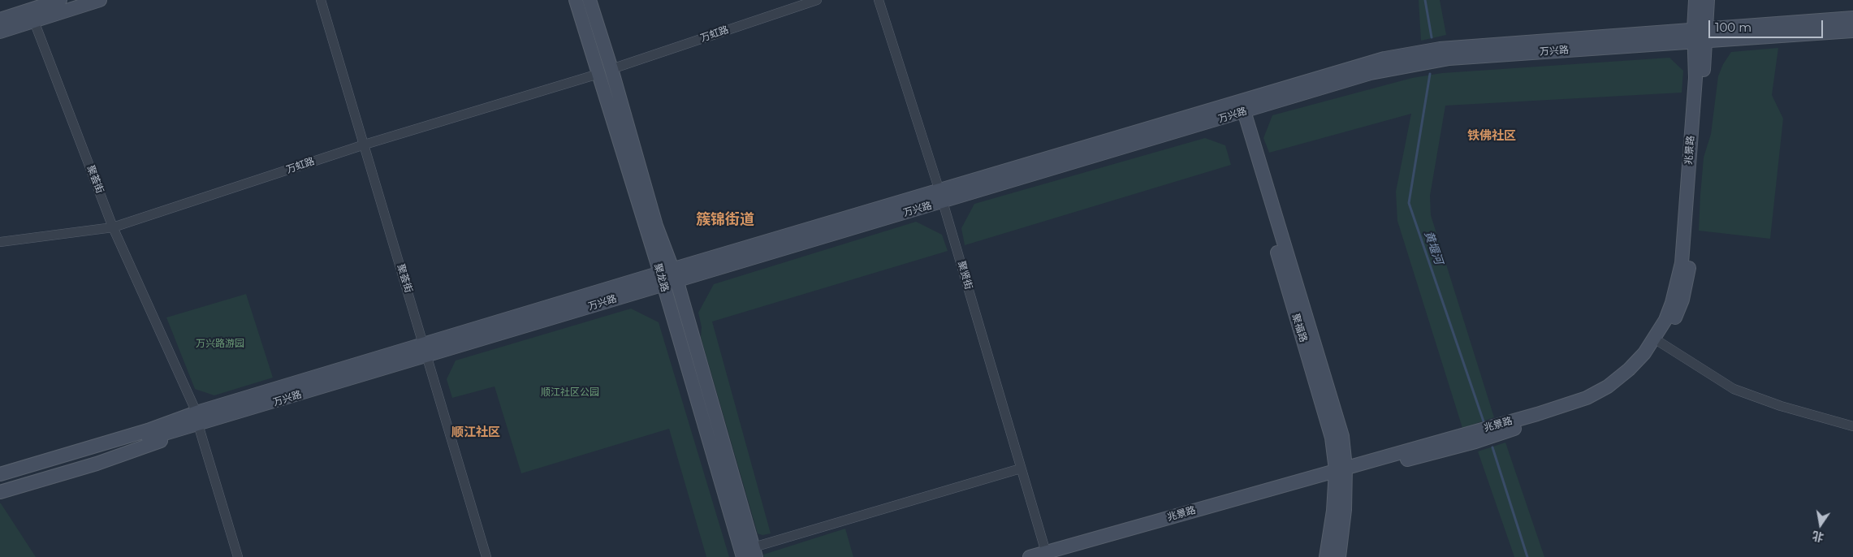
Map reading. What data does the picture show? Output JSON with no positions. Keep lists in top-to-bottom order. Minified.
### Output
{"streets":{"main road":["万兴路","兆景路","聚龙路","聚福路"],"street":["万虹路","聚荟街","聚贤街"]},"crossings":[["万虹路","聚荟街"],["万虹路","聚龙路"],["万兴路","兆景路"],["万兴路","聚荟街"],["万兴路","聚贤街"],["万兴路","聚龙路"],["万兴路","聚福路"],["兆景路","聚贤街"],["兆景路","聚福路"]],"districts":["铁佛社区","簇锦街道","顺江社区"],"water":["黄堰河"],"parks":["万兴路游园","顺江社区公园"],"scale_bar":"100 m","north":"bottom"}
